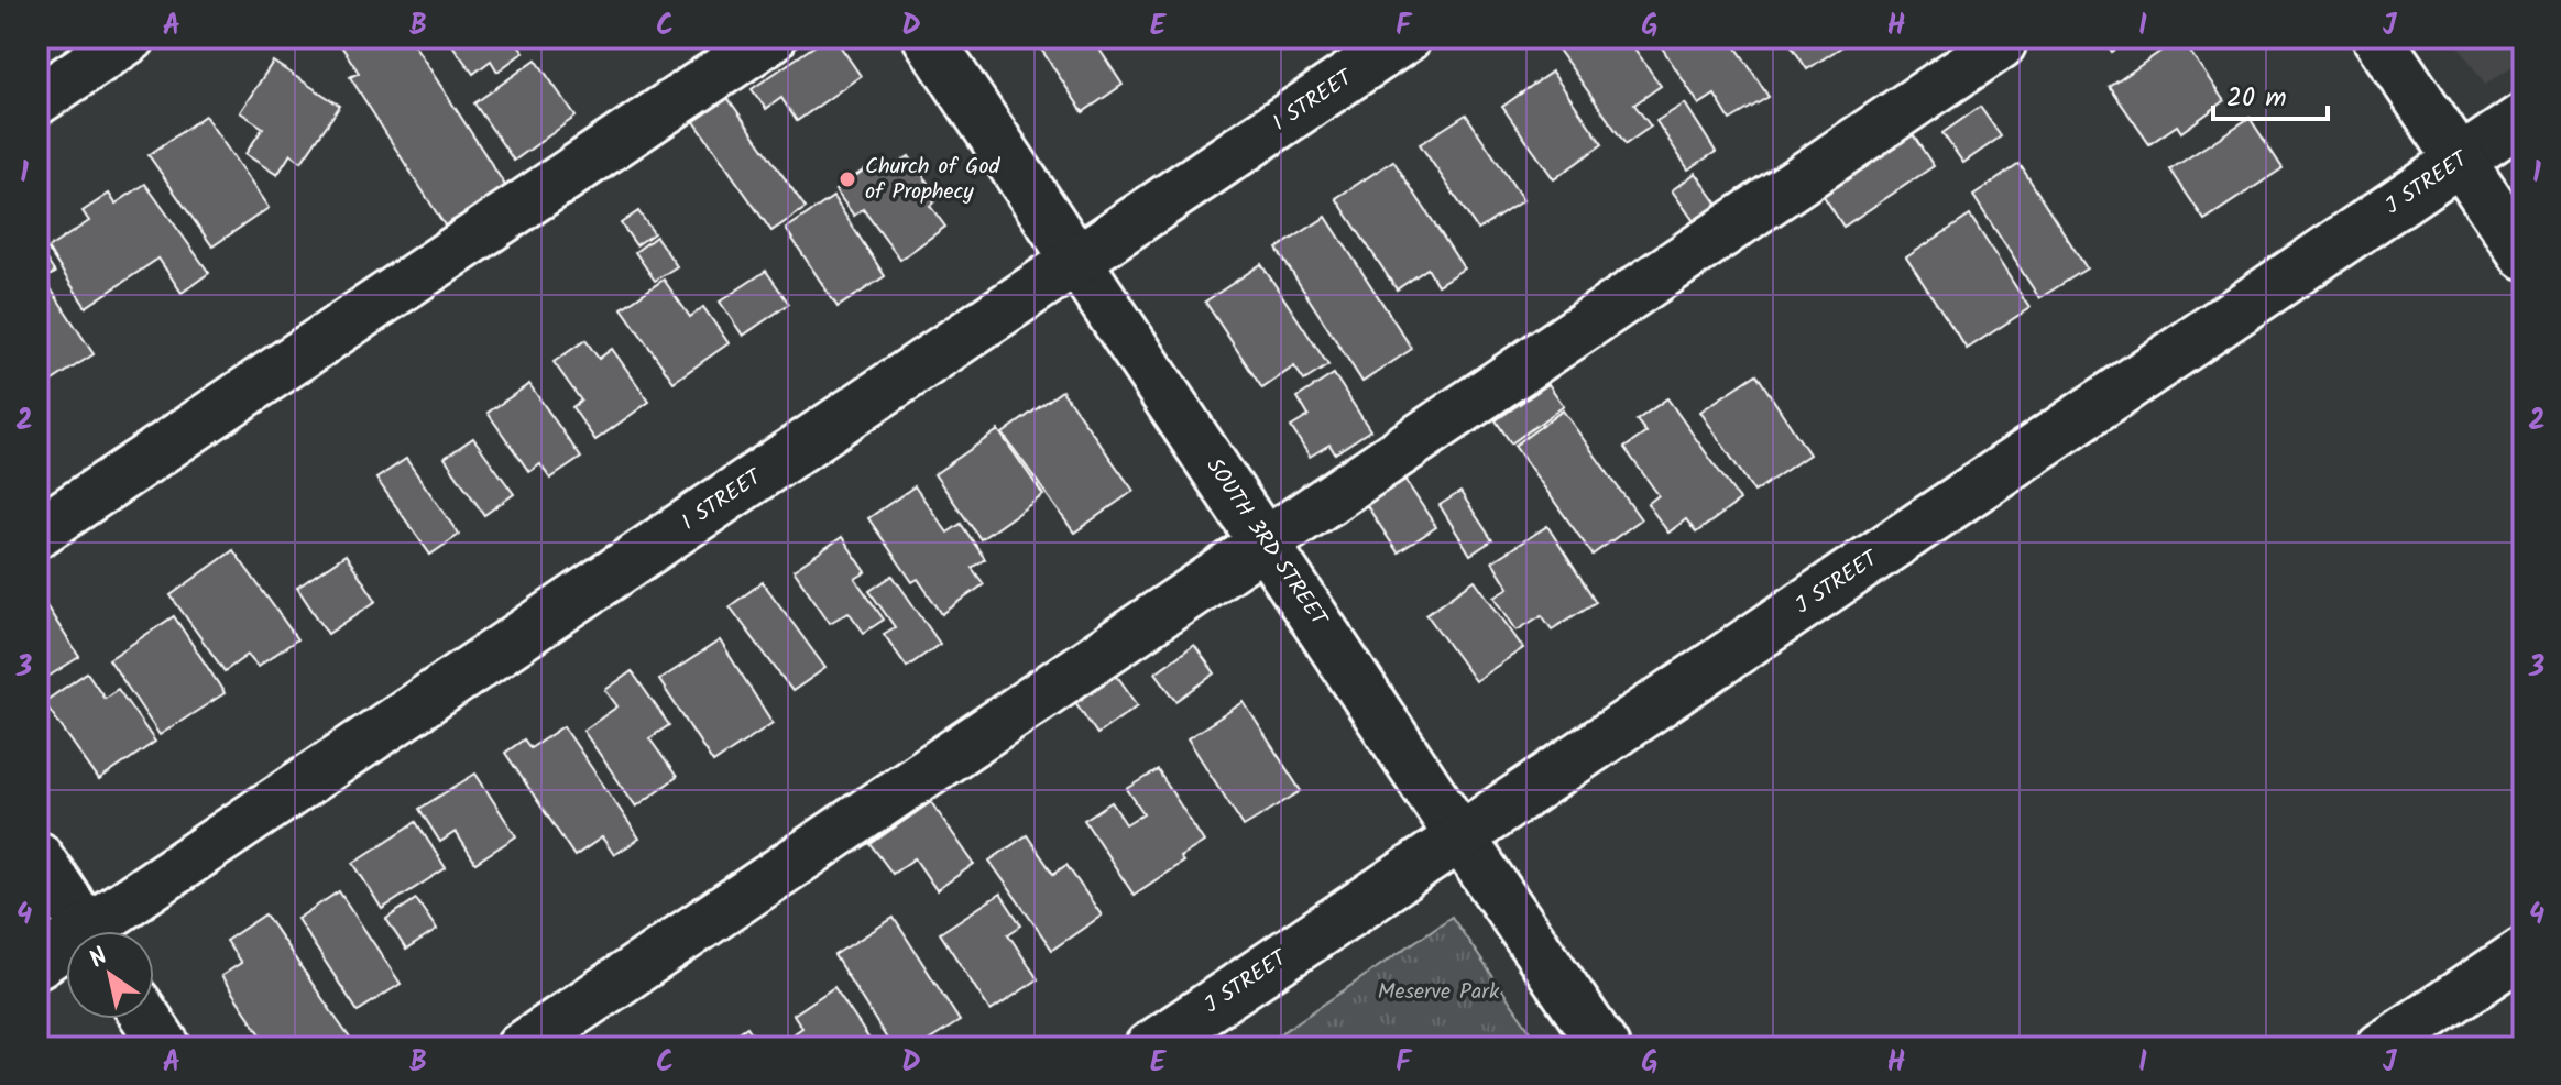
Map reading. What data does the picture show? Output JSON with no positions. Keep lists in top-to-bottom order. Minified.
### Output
{"streets":{"street":["I STREET","J STREET","SOUTH 3RD STREET"]},"crossings":[["I STREET","SOUTH 3RD STREET"],["J STREET","SOUTH 3RD STREET"]],"parks":["Meserve Park"],"places":["Church of God of Prophecy"],"scale_bar":"20 m","north":"top left","grid":{"columns":["A","B","C","D","E","F","G","H","I","J"],"rows":["1","2","3","4"]}}
